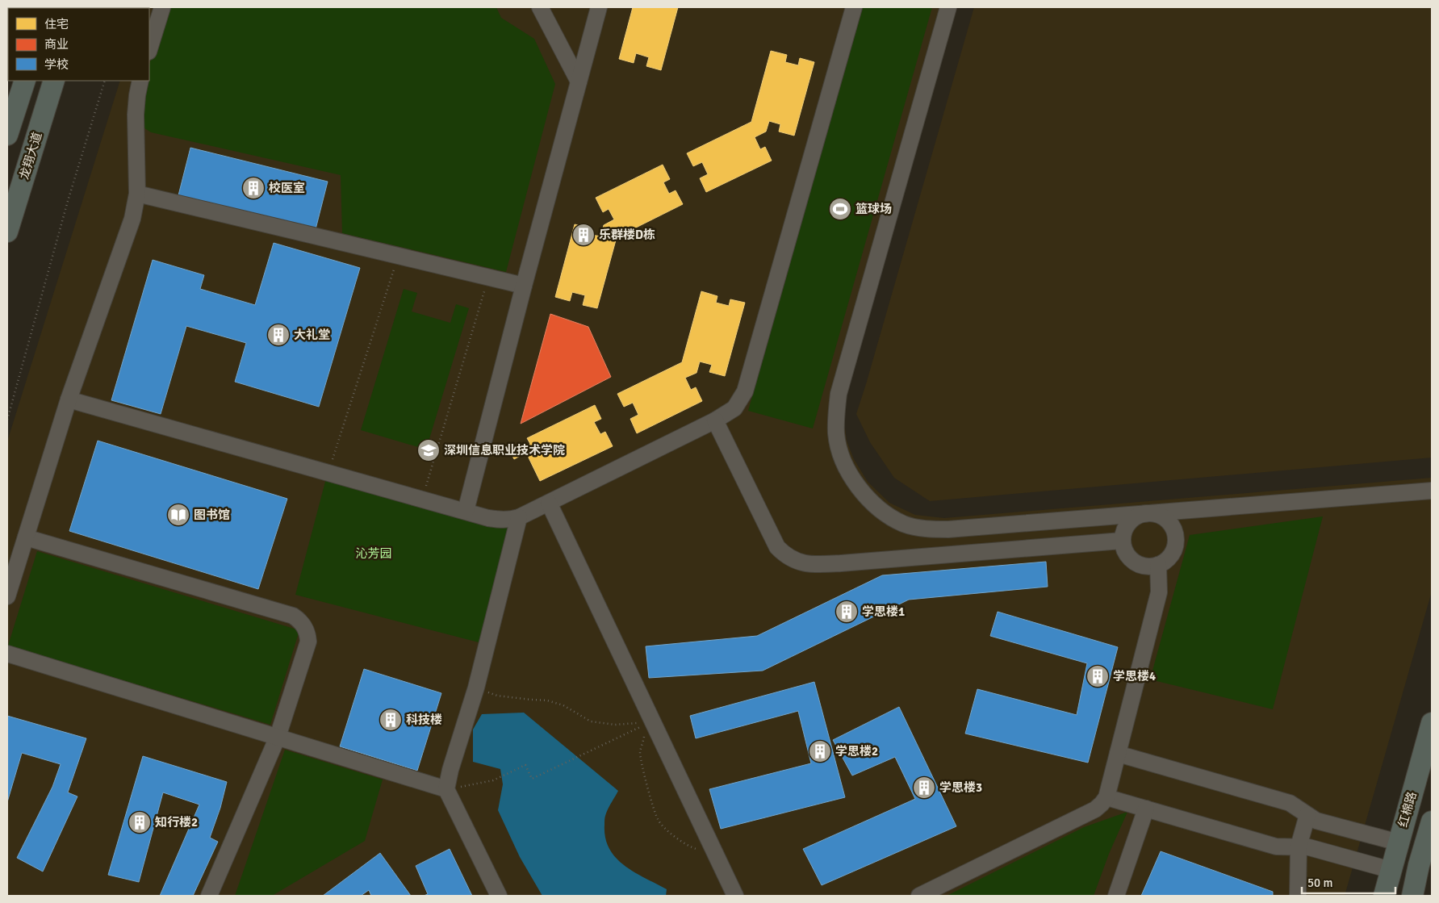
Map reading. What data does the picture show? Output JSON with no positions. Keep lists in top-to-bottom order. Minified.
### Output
{"streets":{"main road":["龙翔大道","红棉路"]},"parks":["沁芳园"],"places":{"building":["校医室","乐群楼D栋","大礼堂","学思楼1","学思楼4","科技楼","学思楼2","学思楼3","知行楼2"],"sports":["篮球场"],"school or university":["深圳信息职业技术学院"],"library":["图书馆"]},"legend":["住宅","商业","学校"],"scale_bar":"50 m"}
